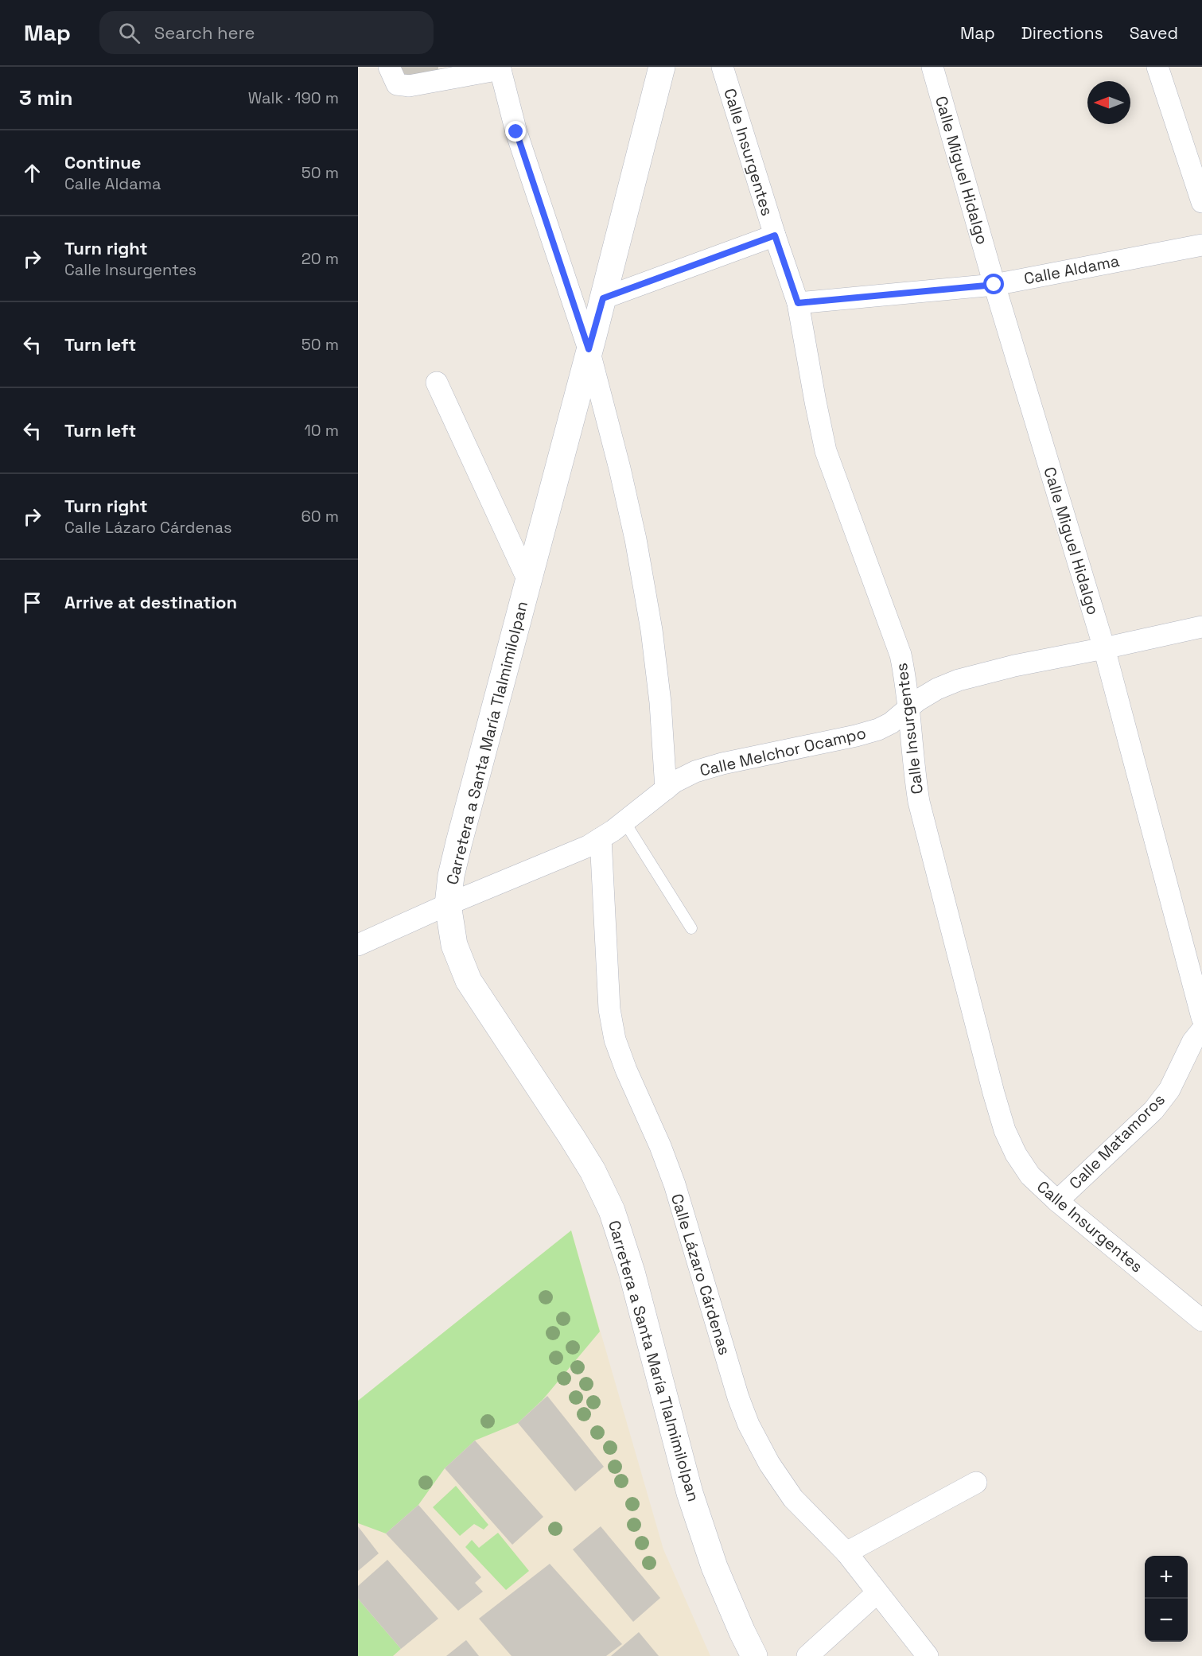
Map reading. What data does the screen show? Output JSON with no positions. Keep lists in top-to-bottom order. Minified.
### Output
{"streets":{"main road":["Carretera a Santa María Tlalmimilolpan"],"street":["Calle Insurgentes","Calle Miguel Hidalgo","Calle Aldama","Calle Melchor Ocampo","Calle Matamoros","Calle Lázaro Cárdenas"]},"crossings":[["Calle Insurgentes","Calle Aldama"],["Calle Insurgentes","Calle Melchor Ocampo"],["Calle Insurgentes","Calle Matamoros"],["Calle Miguel Hidalgo","Calle Aldama"],["Calle Miguel Hidalgo","Calle Melchor Ocampo"],["Carretera a Santa María Tlalmimilolpan","Calle Melchor Ocampo"],["Calle Melchor Ocampo","Calle Lázaro Cárdenas"]],"north":"left","page":{"header":"Map","search":"Search here","nav":["Map","Directions","Saved"],"heading":["3 min","Walk · 190 m"],"list":[["Continue","Calle Aldama","50 m"],["Turn right","Calle Insurgentes","20 m"],["Turn left","50 m"],["Turn left","10 m"],["Turn right","Calle Lázaro Cárdenas","60 m"],"Arrive at destination"],"map_buttons":["+","−"]}}
